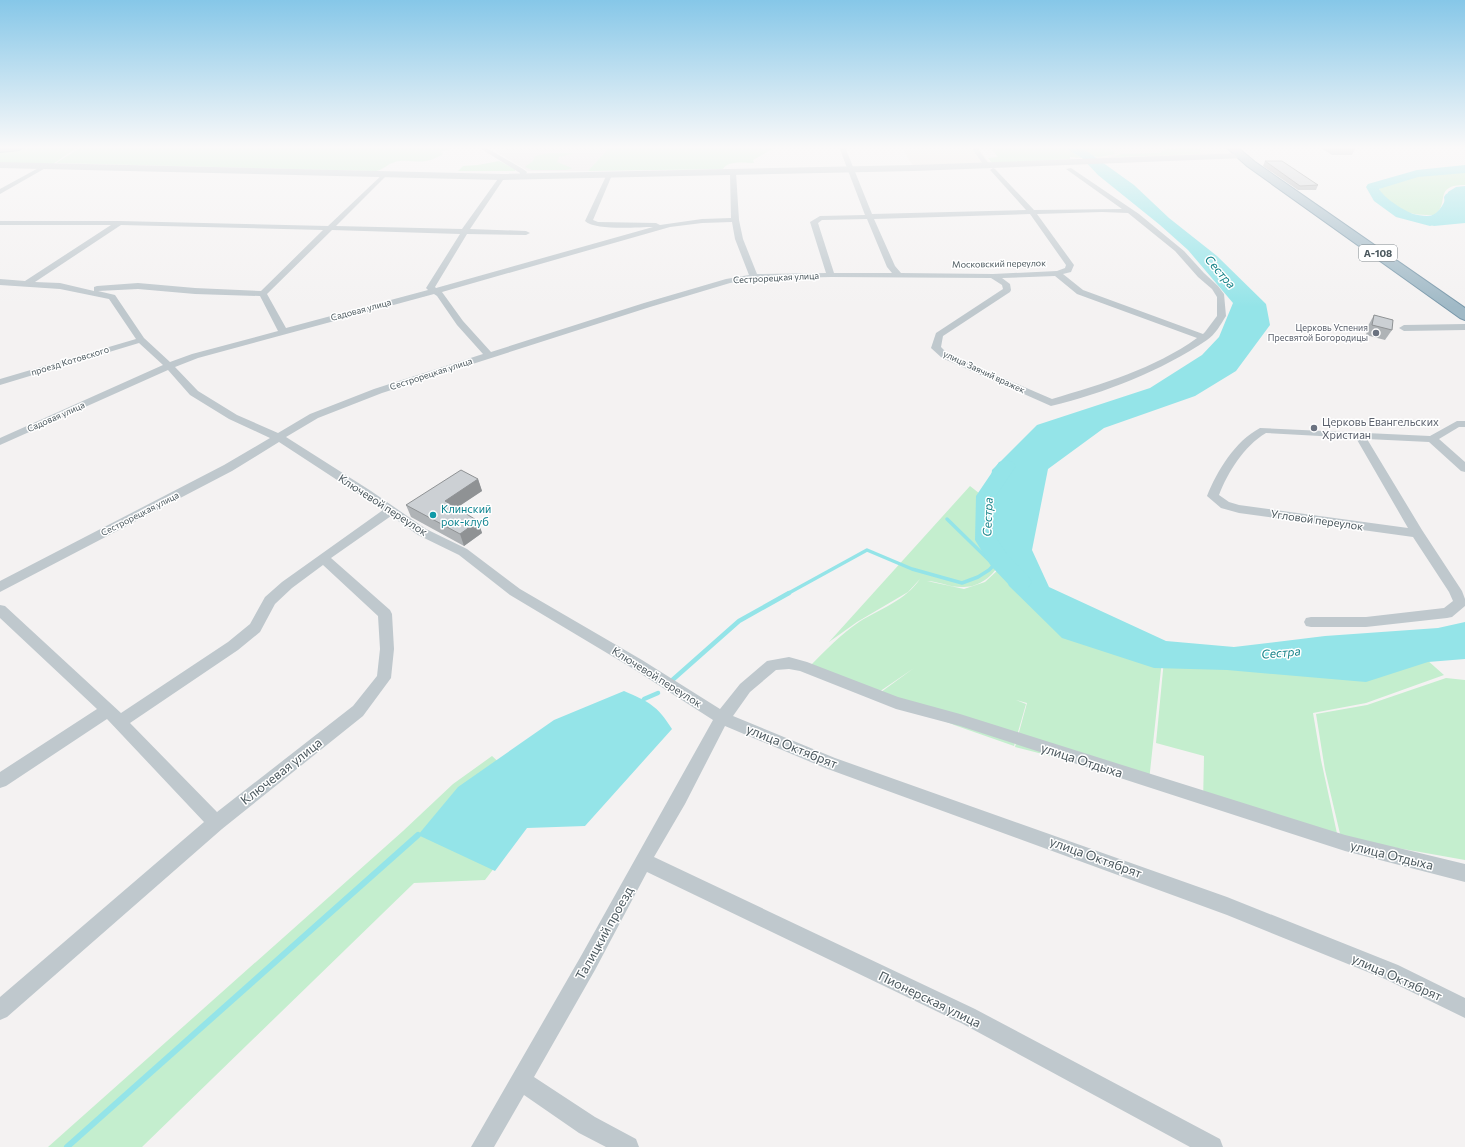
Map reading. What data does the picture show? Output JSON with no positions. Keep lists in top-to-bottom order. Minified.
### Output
{"streets":{"highway":["А-108"],"street":["Московский переулок","Сестрорецкая улица","Садовая улица","проезд Котовского","улица Заячий вражек","Ключевой переулок","Угловой переулок","улица Октябрят","улица Отдыха","Ключевая улица","Талицкий проезд","Пионерская улица"]},"crossings":[["Московский переулок","Сестрорецкая улица"],["Московский переулок","улица Заячий вражек"],["Сестрорецкая улица","Ключевой переулок"],["Садовая улица","Ключевой переулок"],["проезд Котовского","Ключевой переулок"],["Ключевой переулок","улица Октябрят"],["Ключевой переулок","улица Отдыха"],["Ключевой переулок","Талицкий проезд"],["улица Октябрят","улица Отдыха"],["улица Октябрят","Талицкий проезд"],["улица Отдыха","Талицкий проезд"],["Талицкий проезд","Пионерская улица"]],"water":["Сестра"],"places":["Церковь Успения Пресвятой Богородицы","Церковь Евангельских Христиан","Клинский рок-клуб"]}
